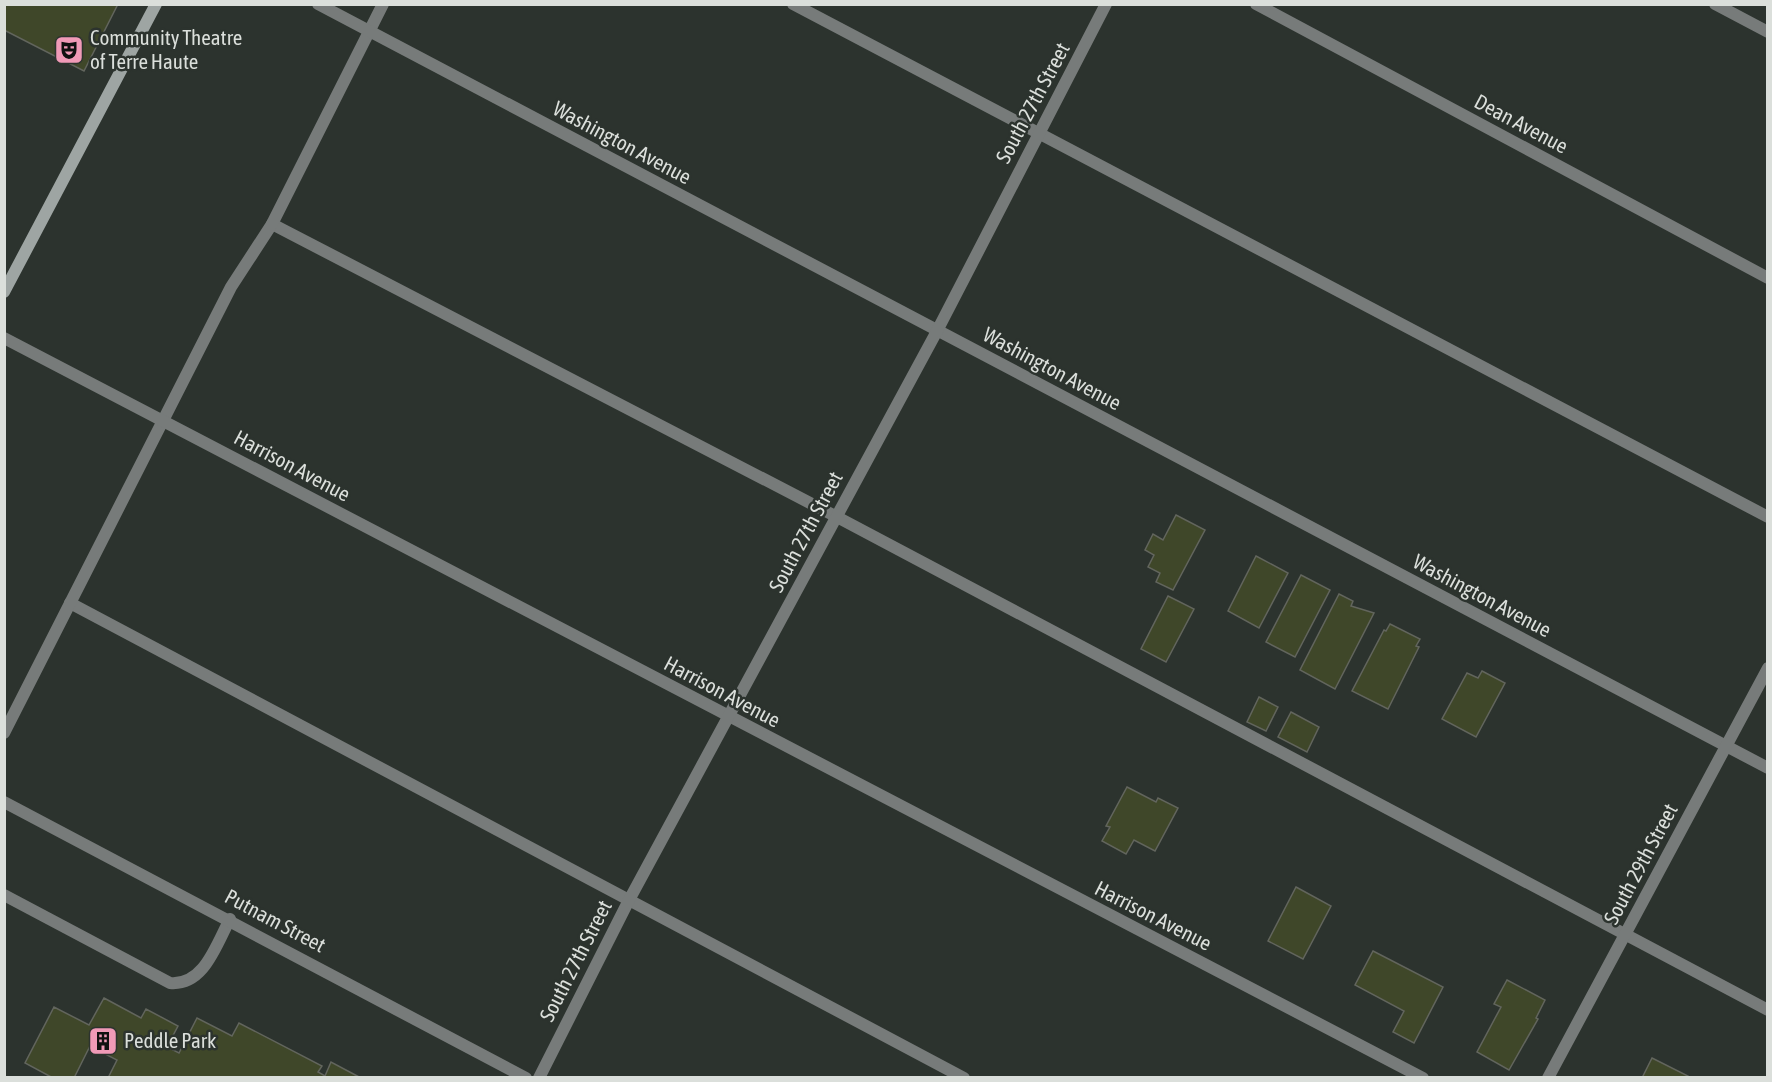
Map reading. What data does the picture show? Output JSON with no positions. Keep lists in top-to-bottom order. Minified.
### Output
{"streets":{"street":["South 27th Street","Dean Avenue","Washington Avenue","Harrison Avenue","South 29th Street","Putnam Street"]},"crossings":[["South 27th Street","Washington Avenue"],["South 27th Street","Harrison Avenue"],["Washington Avenue","South 29th Street"]],"places":{"theatre":["Community Theatre of Terre Haute"],"building":["Peddle Park"]}}
